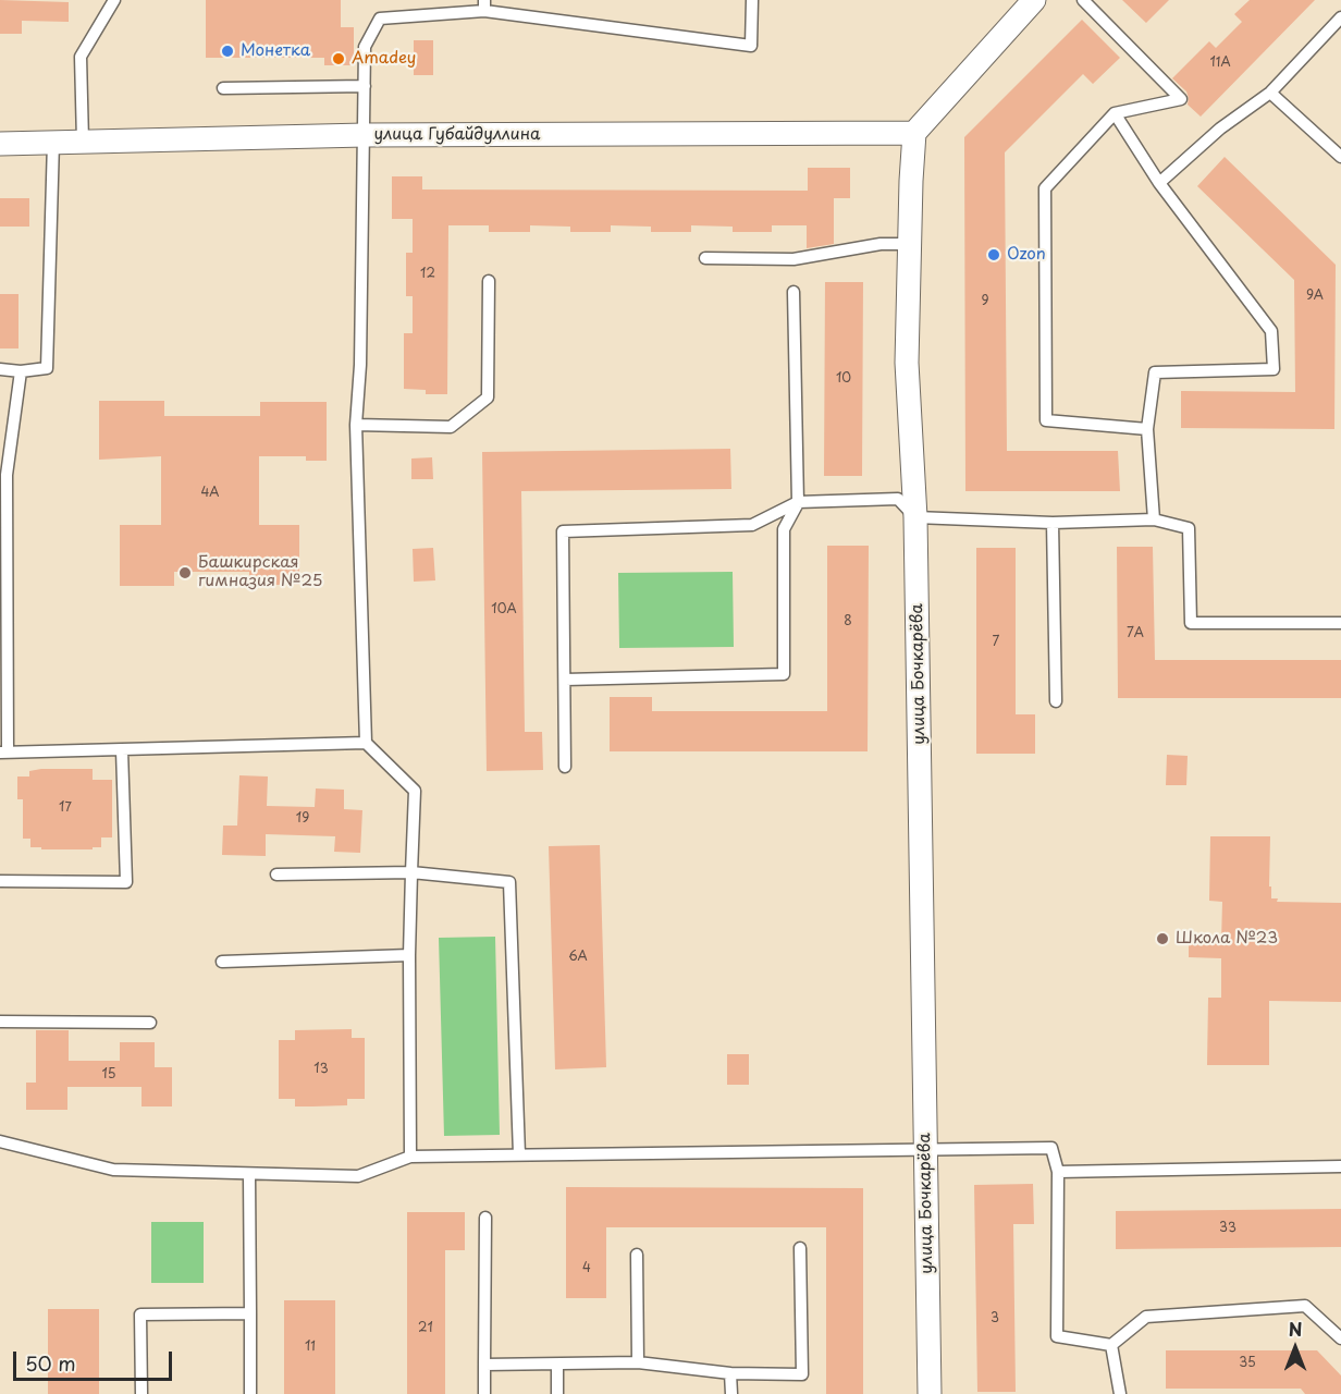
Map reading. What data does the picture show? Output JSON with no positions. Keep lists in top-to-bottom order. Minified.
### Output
{"streets":{"street":["улица Губайдуллина","улица Бочкарёва"]},"crossings":[["улица Губайдуллина","улица Бочкарёва"]],"places":["Монетка","Amadey","Ozon","Башкирская гимназия №25","Школа №23"],"house_numbers":["11А","12","9А","9","10","4А","10А","8","7А","7","17","19","6А","13","15","33","4","3","21","11","35"],"scale_bar":"50 m","north":"top"}
